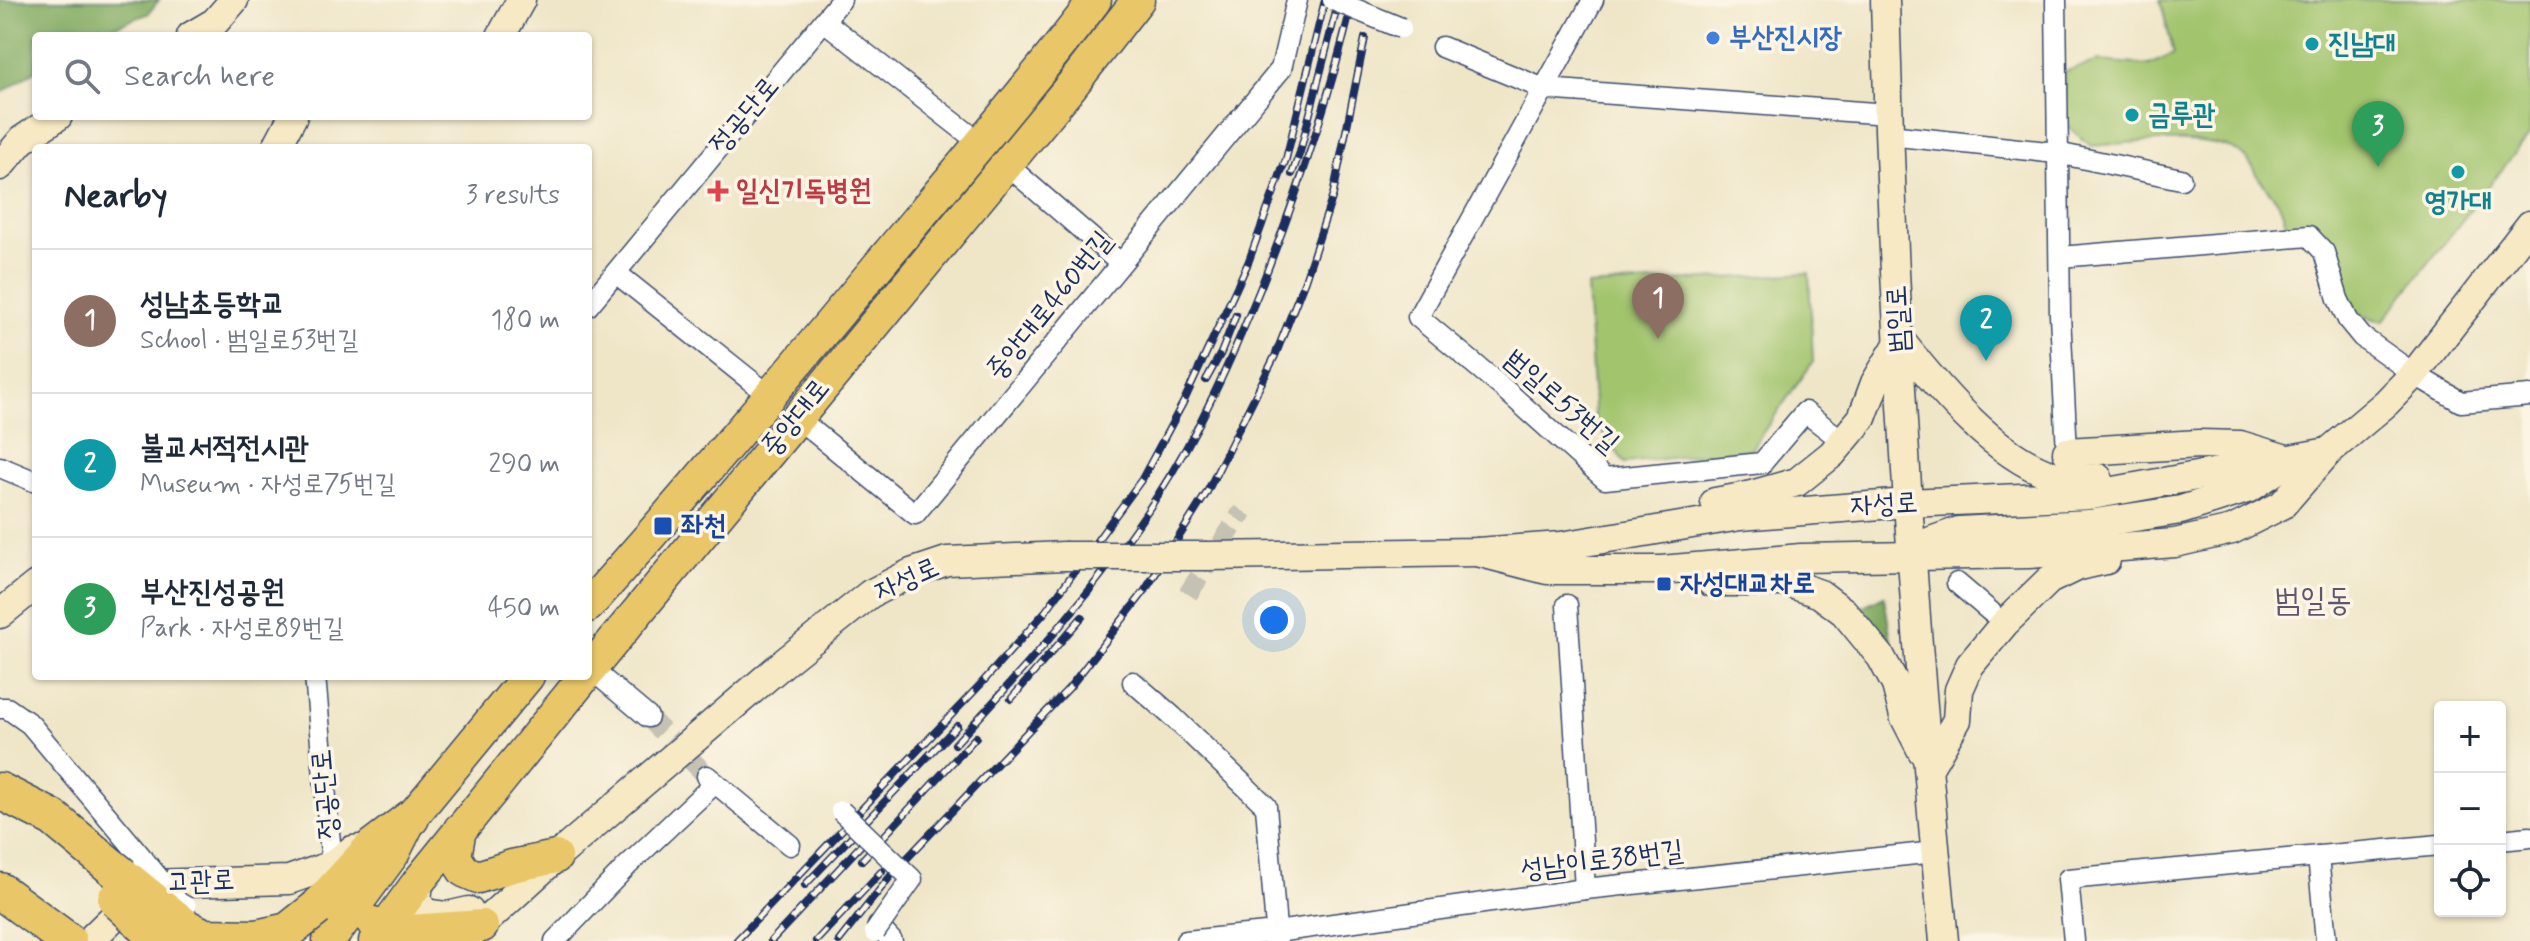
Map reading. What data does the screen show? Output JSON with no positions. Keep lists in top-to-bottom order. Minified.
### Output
{"streets":{"main road":["정공단로","범일로","중앙대로","자성로","고관로"],"street":["중앙대로460번길","범일로53번길","성남이로38번길"]},"crossings":[["정공단로","중앙대로"],["정공단로","고관로"],["중앙대로460번길","중앙대로"],["범일로","자성로"],["범일로","성남이로38번길"],["중앙대로","자성로"]],"districts":["범일동"],"places":{"other":["부산진시장","진남대","금루관","영가대"],"health":["일신기독병원"],"transit":["좌천","자성대교차로"]},"page":{"search":"Search here","pins":["3","1","2"],"heading":["Nearby","3 results"],"list":[{"mark":"1","name":"성남초등학교","note":"School · 범일로53번길","value":"180 m"},{"mark":"2","name":"불교서적전시관","note":"Museum · 자성로75번길","value":"290 m"},{"mark":"3","name":"부산진성공원","note":"Park · 자성로89번길","value":"450 m"}],"map_buttons":["+","−"]}}
